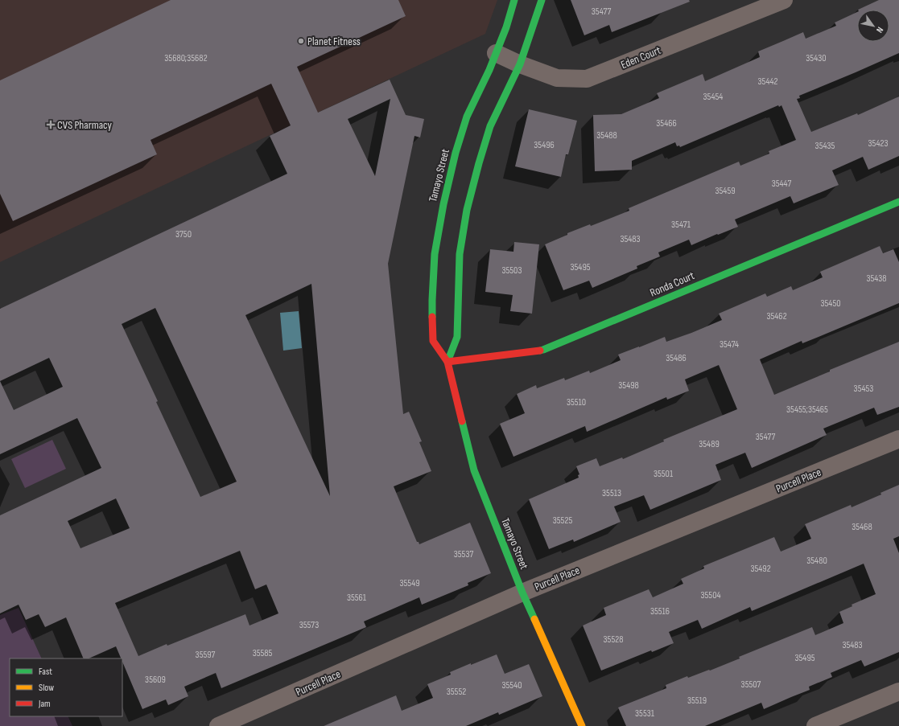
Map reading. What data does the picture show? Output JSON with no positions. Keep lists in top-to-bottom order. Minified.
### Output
{"streets":{"street":["Eden Court","Tamayo Street","Ronda Court","Purcell Place"]},"crossings":[["Eden Court","Tamayo Street"],["Tamayo Street","Ronda Court"],["Tamayo Street","Purcell Place"]],"places":{"other":["Planet Fitness"],"health":["CVS Pharmacy"]},"house_numbers":["35477","35680;35682","35430","35442","35454","35466","35488","35423","35496","35435","35447","35459","35471","3750","35483","35495","35503","35438","35450","35462","35474","35486","35498","35453","35510","35455;35465","35477","35489","35501","35513","35525","35468","35537","35480","35492","35549","35504","35561","35516","35573","35528","35483","35585","35597","35495","35609","35507","35540","35552","35519","35531"],"legend":["Fast","Slow","Jam"],"north":"bottom right"}
